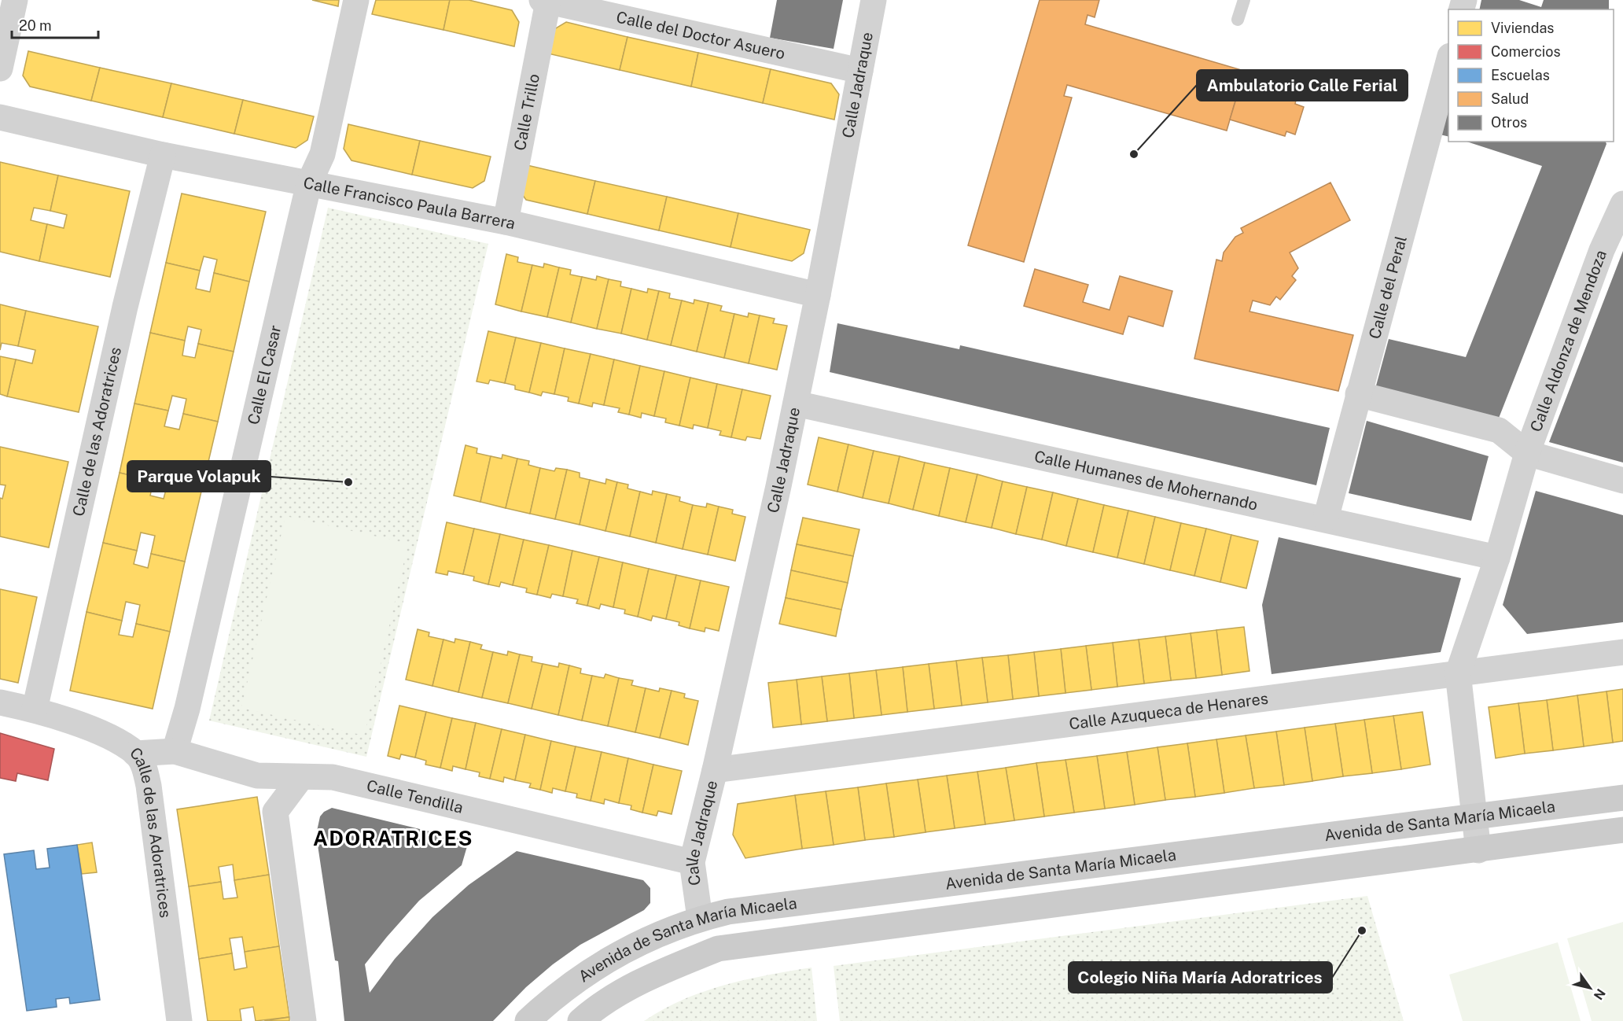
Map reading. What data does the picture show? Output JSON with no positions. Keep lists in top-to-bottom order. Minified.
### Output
{"streets":{"street":["Calle del Doctor Asuero","Calle Jadraque","Calle Trillo","Calle Francisco Paula Barrera","Calle del Peral","Calle Aldonza de Mendoza","Calle El Casar","Calle de las Adoratrices","Calle Humanes de Mohernando","Calle Azuqueca de Henares","Calle Tendilla","Avenida de Santa María Micaela"]},"crossings":[["Calle del Doctor Asuero","Calle Jadraque"],["Calle del Doctor Asuero","Calle Trillo"],["Calle Jadraque","Calle Francisco Paula Barrera"],["Calle Jadraque","Calle Humanes de Mohernando"],["Calle Jadraque","Calle Azuqueca de Henares"],["Calle Jadraque","Calle Tendilla"],["Calle Jadraque","Avenida de Santa María Micaela"],["Calle Trillo","Calle Francisco Paula Barrera"],["Calle Francisco Paula Barrera","Calle El Casar"],["Calle Francisco Paula Barrera","Calle de las Adoratrices"],["Calle del Peral","Calle Humanes de Mohernando"],["Calle Aldonza de Mendoza","Calle Humanes de Mohernando"],["Calle Aldonza de Mendoza","Calle Azuqueca de Henares"],["Calle El Casar","Calle Tendilla"],["Calle de las Adoratrices","Calle Tendilla"]],"districts":["ADORATRICES"],"places":["Ambulatorio Calle Ferial","Parque Volapuk","Colegio Niña María Adoratrices"],"legend":["Viviendas","Comercios","Escuelas","Salud","Otros"],"scale_bar":"20 m","north":"bottom right"}
